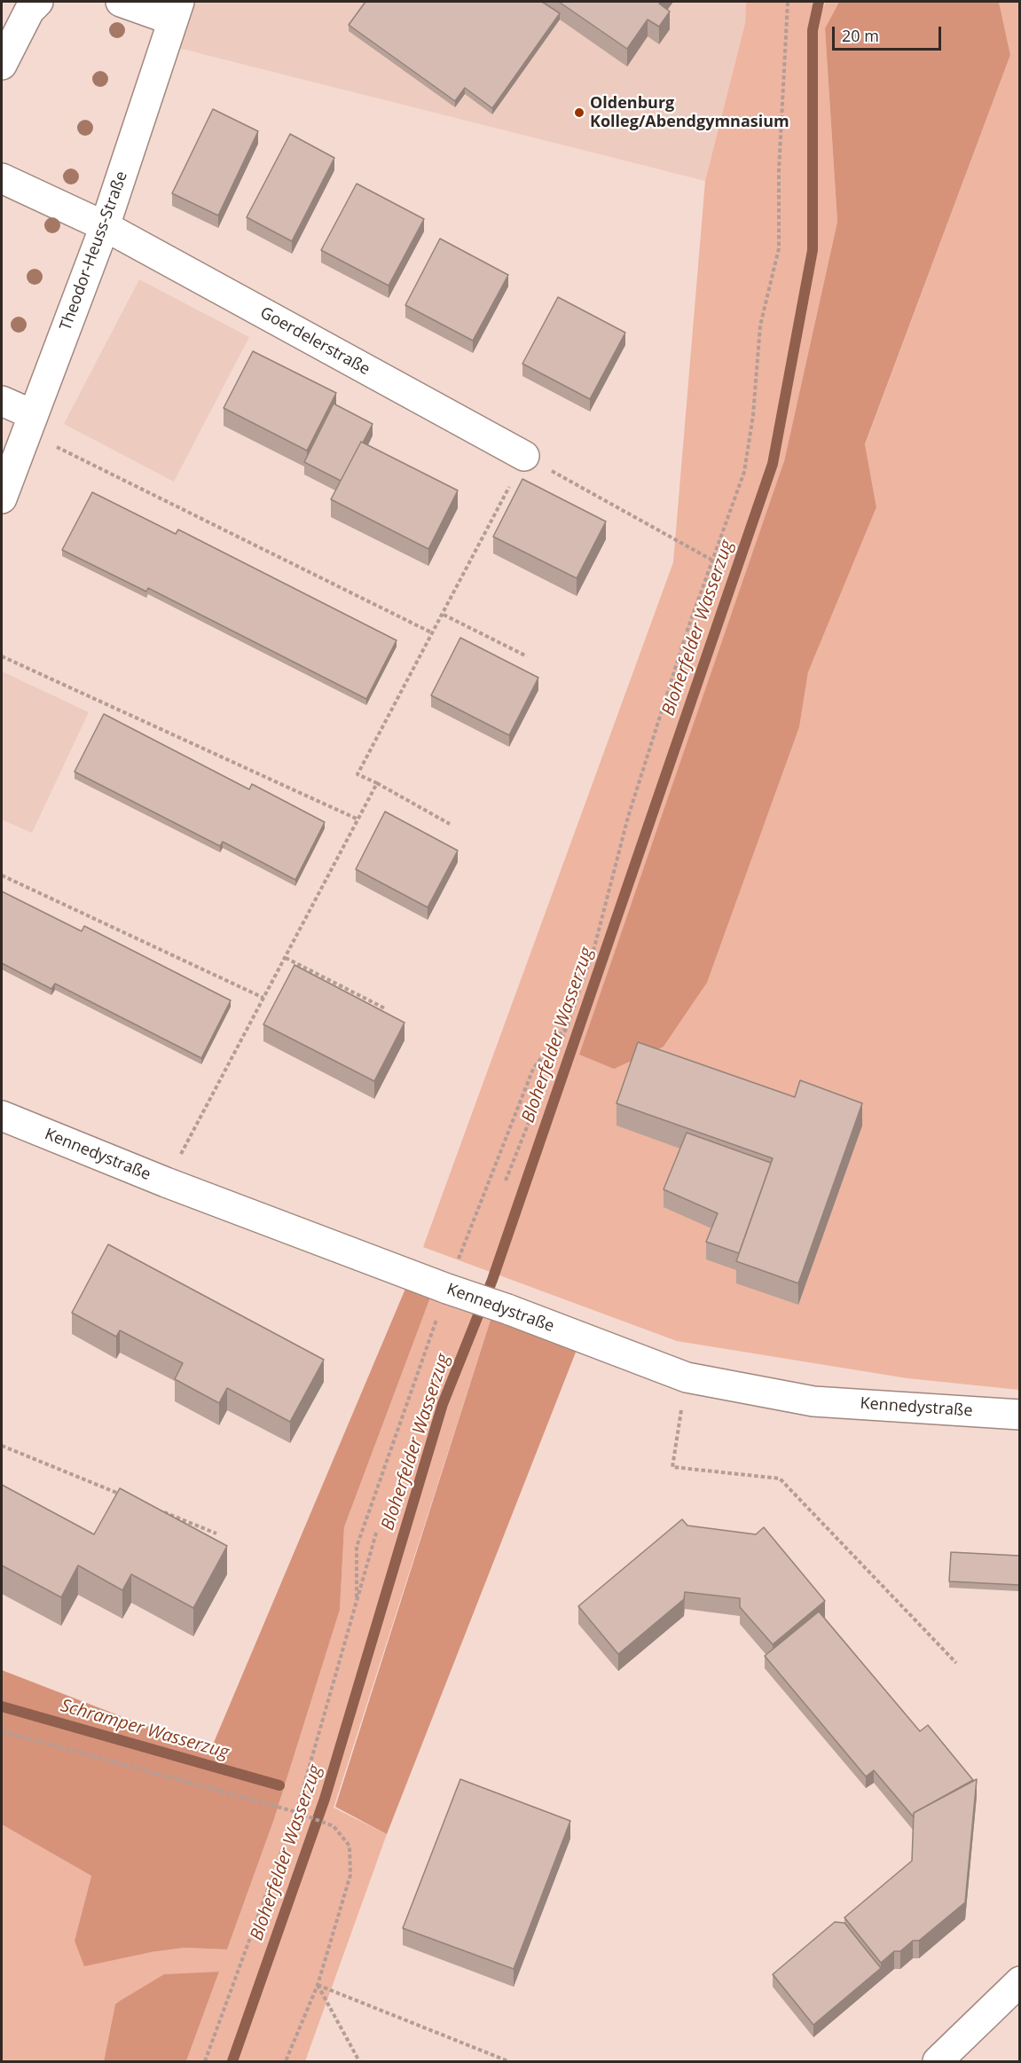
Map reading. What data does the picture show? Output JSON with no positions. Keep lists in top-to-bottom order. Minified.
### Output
{"streets":{"street":["Theodor-Heuss-Straße","Goerdelerstraße","Kennedystraße"]},"crossings":[["Theodor-Heuss-Straße","Goerdelerstraße"]],"water":["Bloherfelder Wasserzug","Schramper Wasserzug"],"places":["Oldenburg Kolleg/Abendgymnasium"],"scale_bar":"20 m"}
